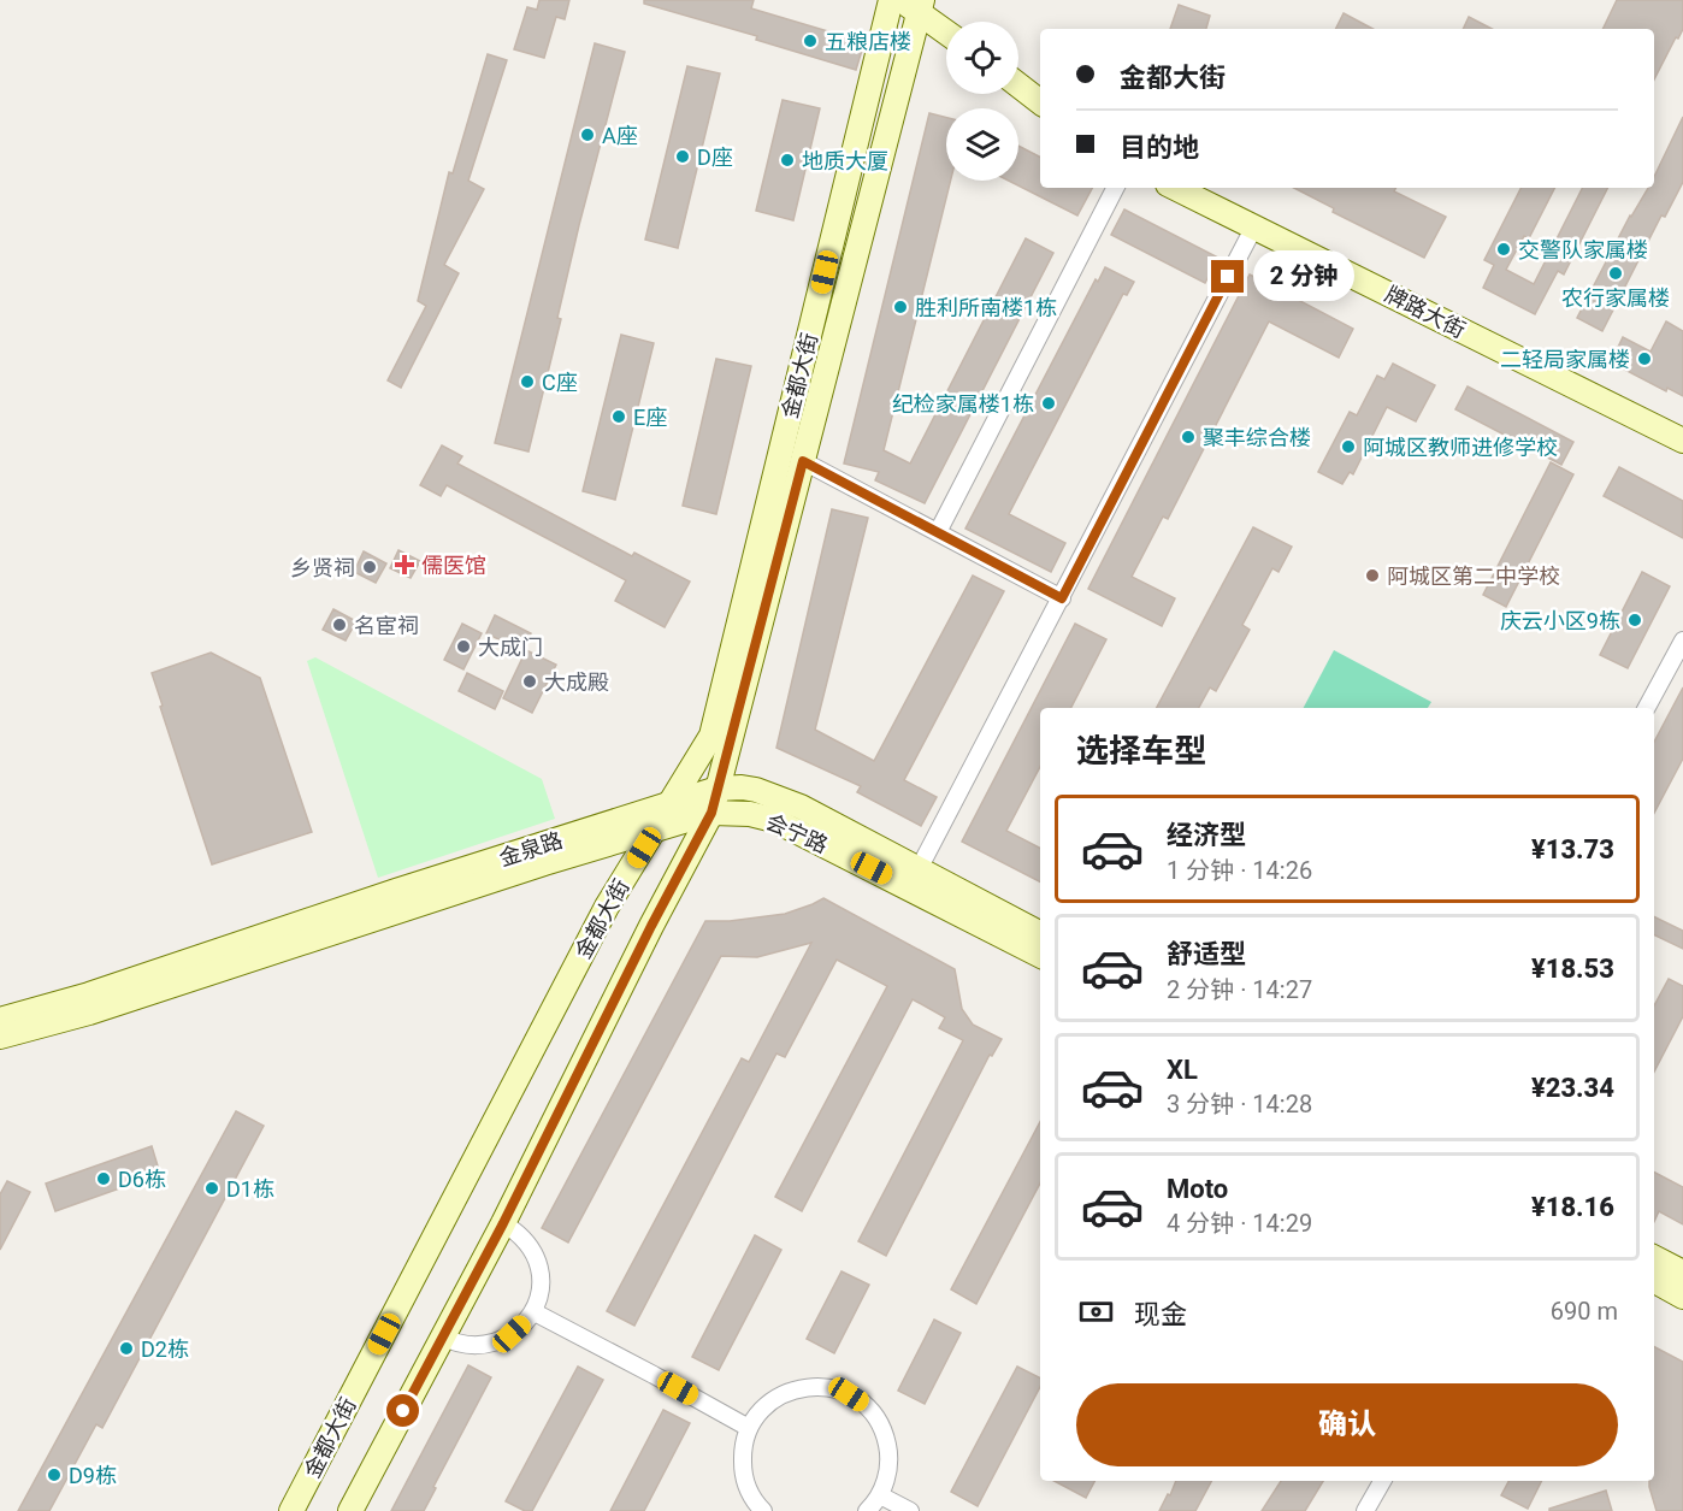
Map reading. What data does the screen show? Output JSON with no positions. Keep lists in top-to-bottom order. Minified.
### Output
{"streets":{"main road":["牌路大街","金都大街","会宁路","金泉路"]},"crossings":[["金都大街","会宁路"],["金都大街","金泉路"],["会宁路","金泉路"]],"places":{"other":["五粮店楼","A座","D座","地质大厦","交警队家属楼","农行家属楼","胜利所南楼1栋","二轻局家属楼","C座","纪检家属楼1栋","E座","聚丰综合楼","阿城区教师进修学校","乡贤祠","阿城区第二中学校","庆云小区9栋","名宦祠","大成门","大成殿","D6栋","D1栋","D2栋","D9栋"],"health":["儒医馆"]},"page":{"banner":["金都大街","目的地"],"bubble":"2 分钟","heading":"选择车型","list":[{"name":"经济型","note":"1 分钟 · 14:26","value":"¥13.73"},{"name":"舒适型","note":"2 分钟 · 14:27","value":"¥18.53"},{"name":"XL","note":"3 分钟 · 14:28","value":"¥23.34"},{"name":"Moto","note":"4 分钟 · 14:29","value":"¥18.16"}],"pay":["现金","690 m"],"buttons":"确认"}}
